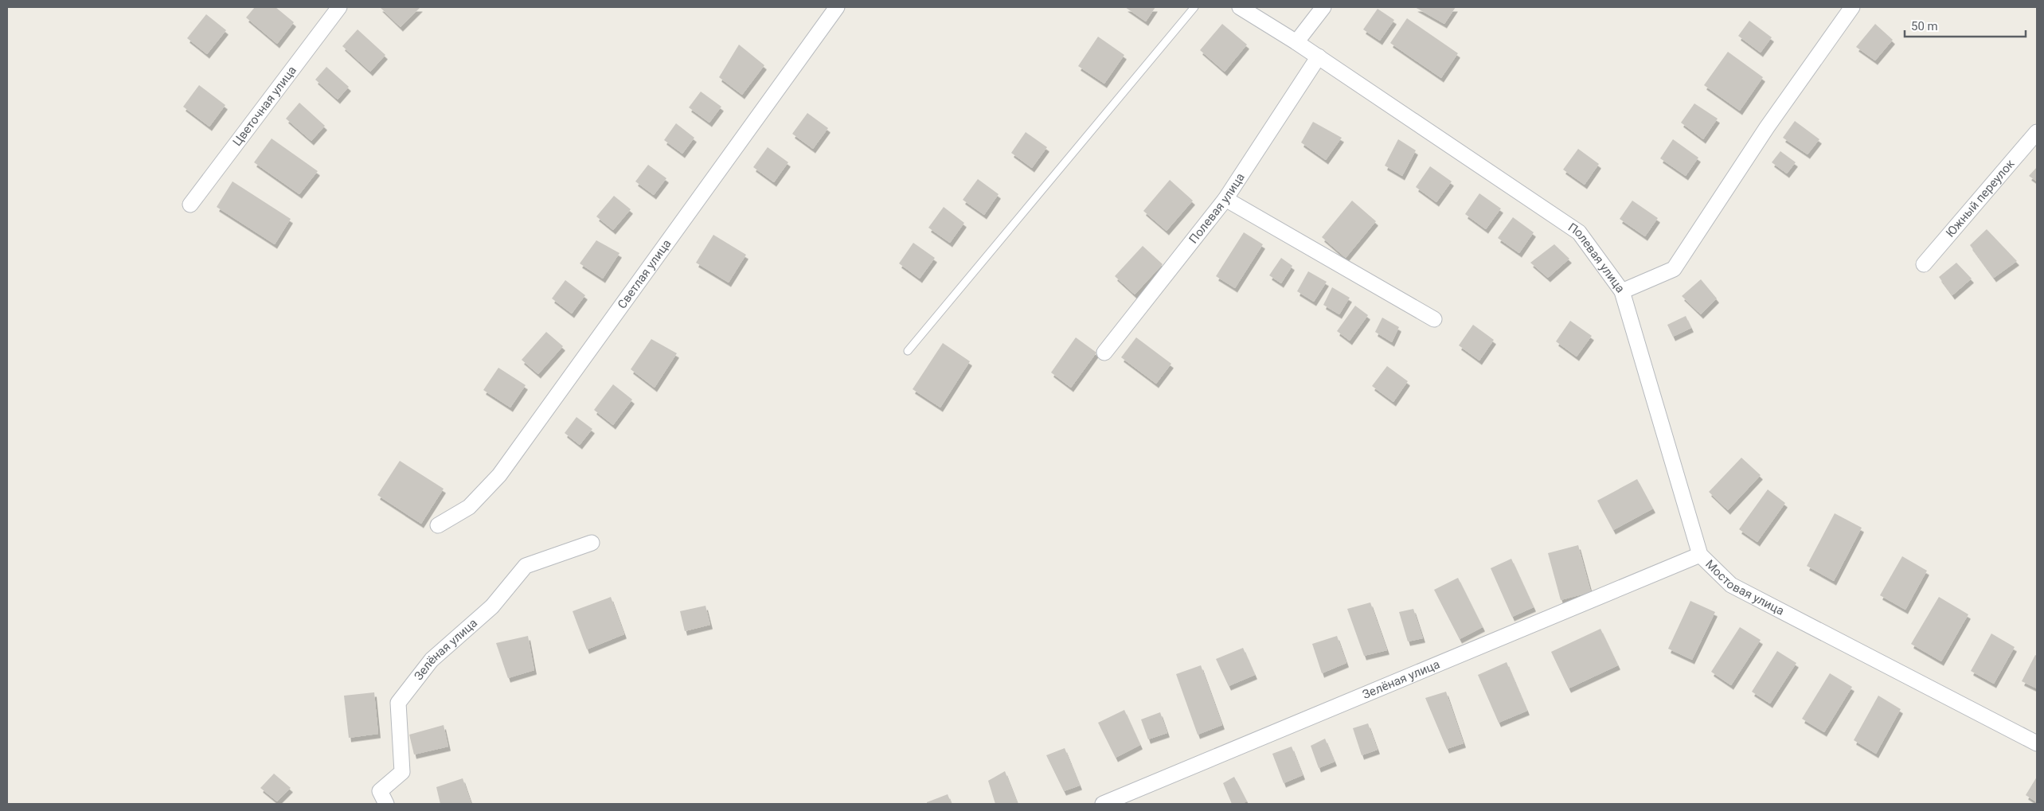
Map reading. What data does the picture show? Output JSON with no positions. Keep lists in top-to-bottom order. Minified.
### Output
{"streets":{"street":["Цветочная улица","Южный переулок","Полевая улица","Светлая улица","Мостовая улица","Зелёная улица"]},"crossings":[["Полевая улица","Мостовая улица"],["Мостовая улица","Зелёная улица"]],"scale_bar":"50 m"}
